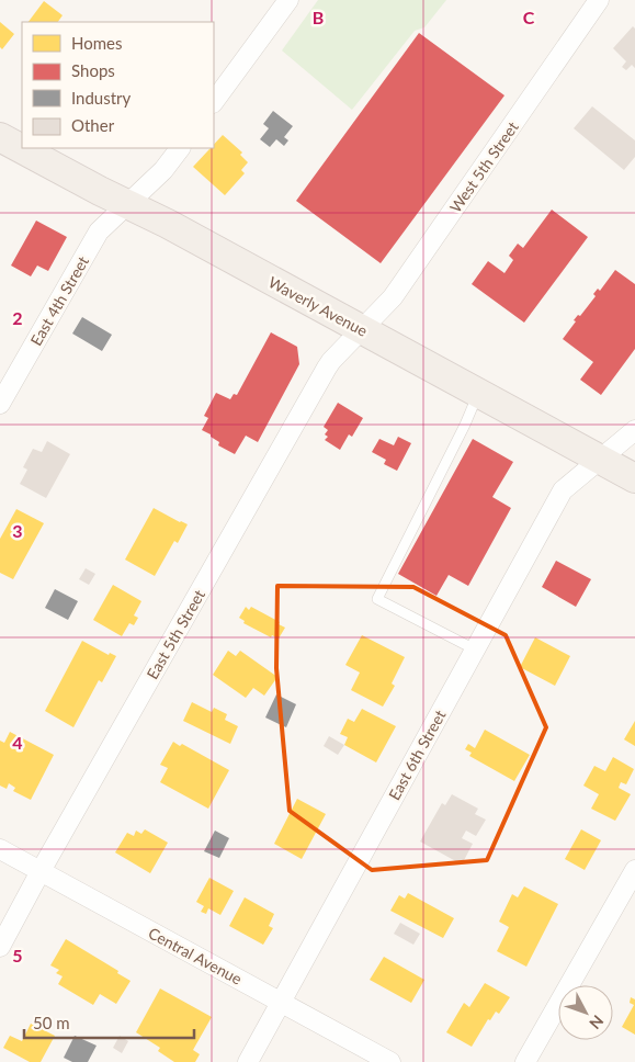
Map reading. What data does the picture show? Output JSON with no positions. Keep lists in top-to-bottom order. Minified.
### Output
{"streets":{"main road":["Waverly Avenue"],"street":["West 5th Street","East 4th Street","East 5th Street","East 6th Street","Central Avenue"]},"crossings":[["West 5th Street","Waverly Avenue"],["West 5th Street","East 5th Street"],["East 4th Street","Waverly Avenue"],["Waverly Avenue","East 5th Street"],["Waverly Avenue","East 6th Street"],["East 5th Street","Central Avenue"],["East 6th Street","Central Avenue"]],"legend":["Homes","Shops","Industry","Other"],"scale_bar":"50 m","north":"bottom right","grid":{"columns":["B","C"],"rows":["2","3","4","5"]}}
